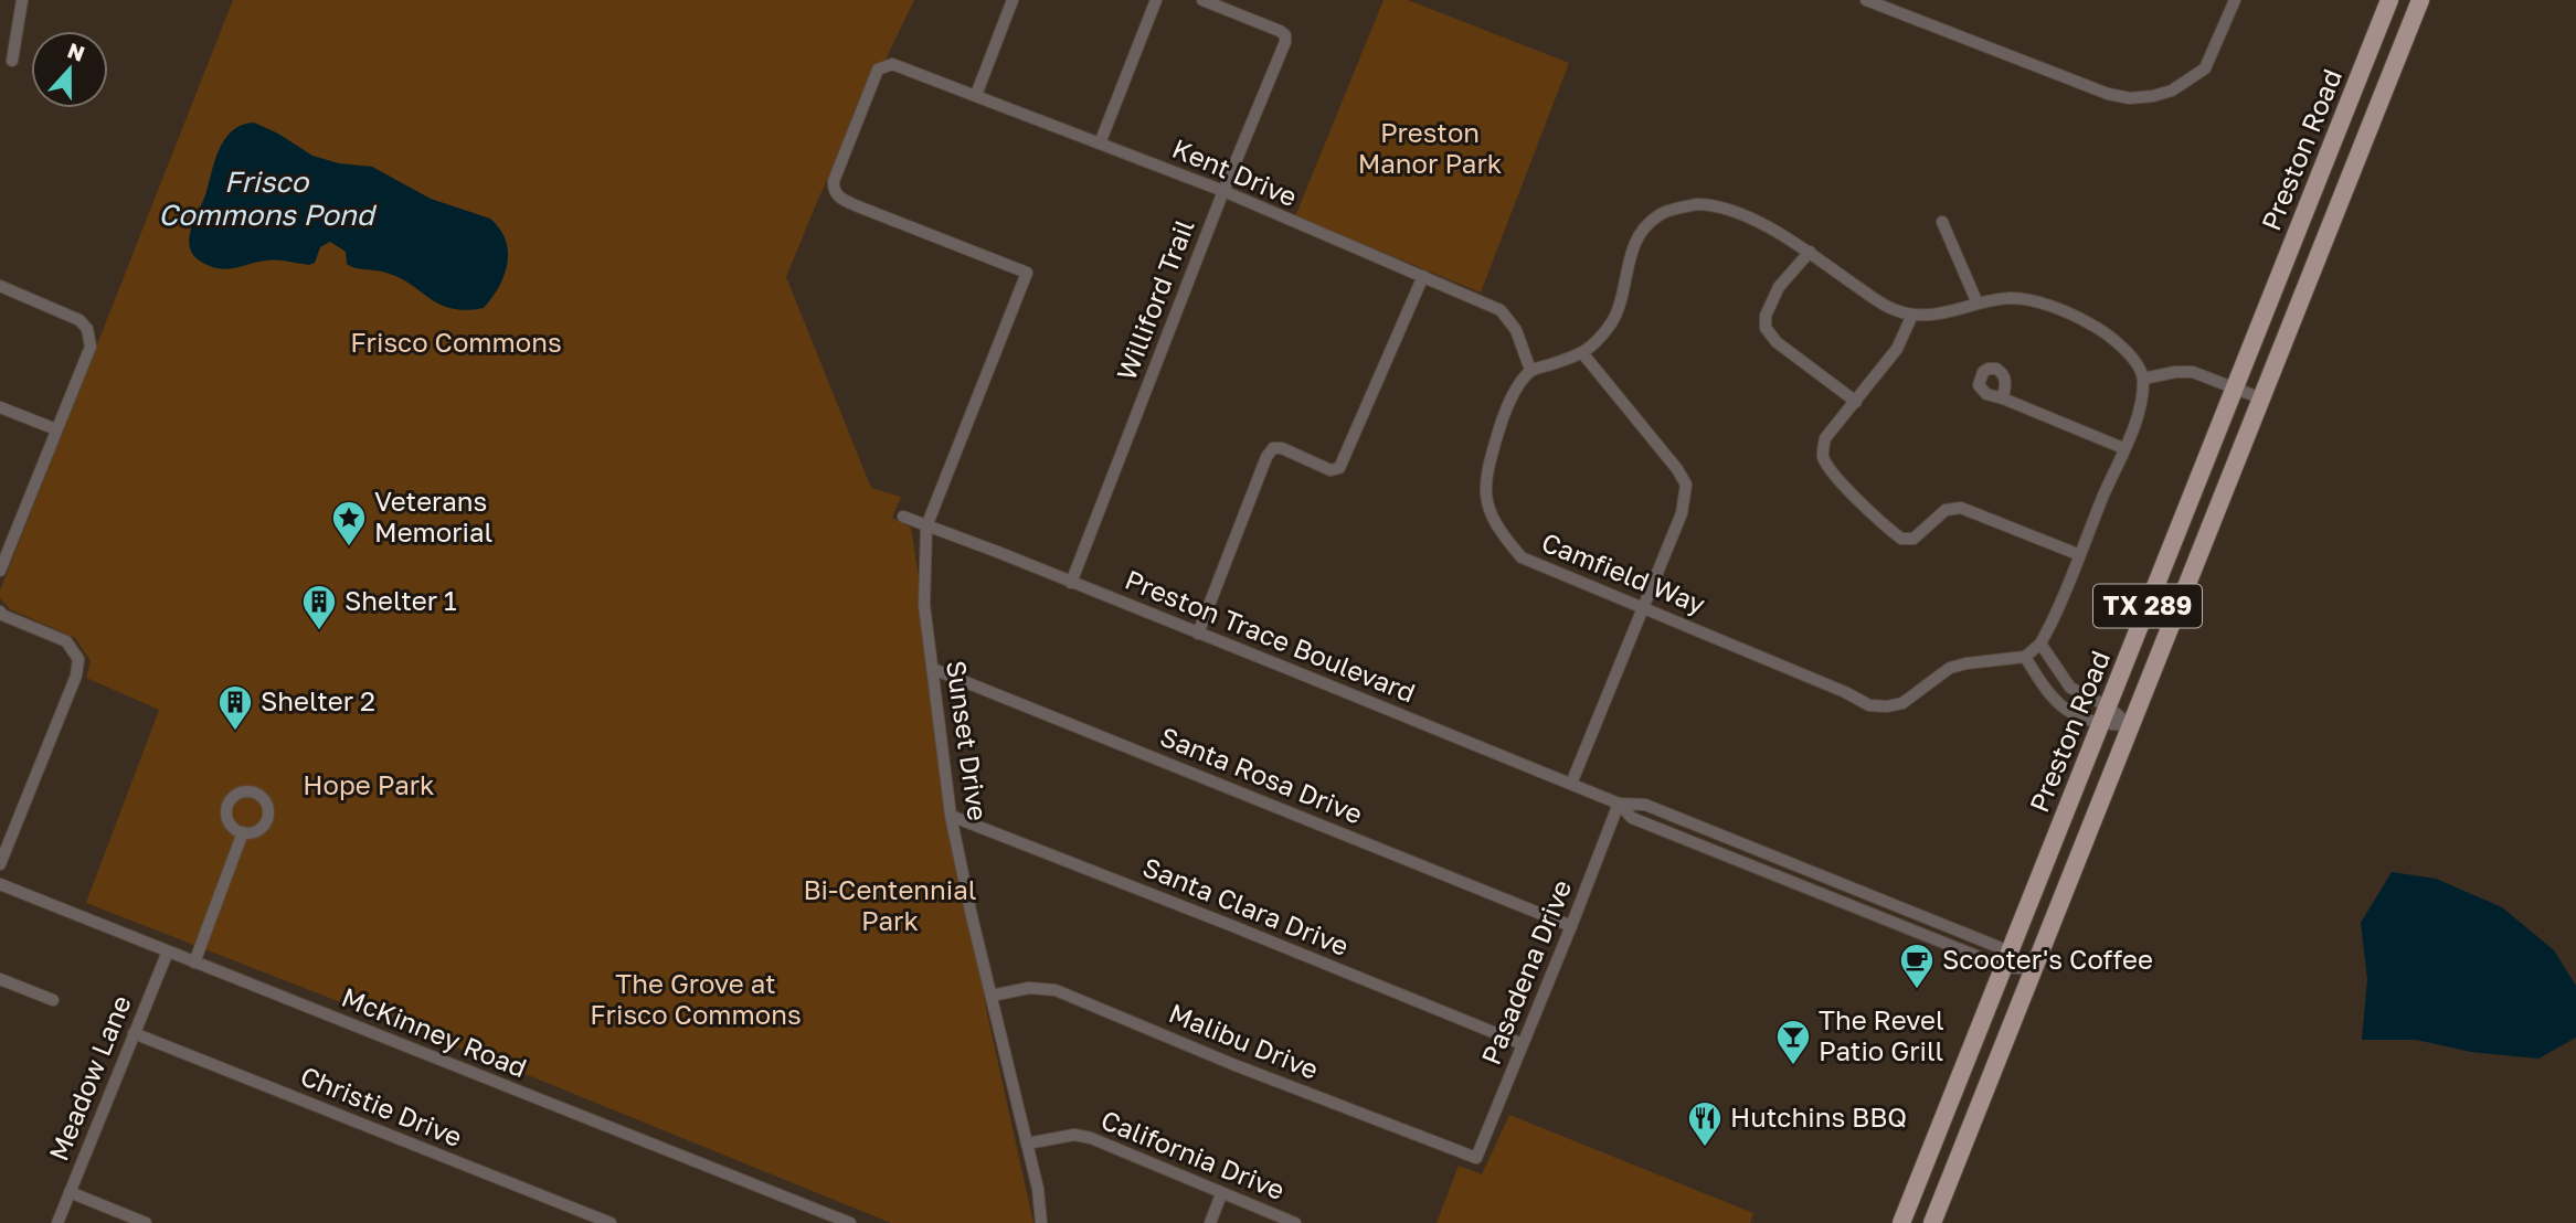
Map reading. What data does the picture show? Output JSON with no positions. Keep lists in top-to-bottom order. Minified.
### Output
{"streets":{"main road":["Preston Road","TX 289"],"street":["Kent Drive","Williford Trail","Camfield Way","Preston Trace Boulevard","Sunset Drive","Santa Rosa Drive","Santa Clara Drive","Pasadena Drive","McKinney Road","Malibu Drive","Meadow Lane","Christie Drive","California Drive"]},"crossings":[["Preston Road","Preston Trace Boulevard"],["Kent Drive","Williford Trail"],["Kent Drive","Camfield Way"],["Kent Drive","Sunset Drive"],["Williford Trail","Preston Trace Boulevard"],["Preston Trace Boulevard","Sunset Drive"],["Preston Trace Boulevard","Pasadena Drive"],["Sunset Drive","Santa Rosa Drive"],["Sunset Drive","Santa Clara Drive"],["Sunset Drive","Malibu Drive"],["Sunset Drive","California Drive"],["Santa Rosa Drive","Pasadena Drive"],["Santa Clara Drive","Pasadena Drive"],["Pasadena Drive","Malibu Drive"],["McKinney Road","Meadow Lane"],["Meadow Lane","Christie Drive"]],"water":["Frisco Commons Pond"],"parks":["Preston Manor Park","Frisco Commons","Hope Park","Bi-Centennial Park","The Grove at Frisco Commons"],"places":{"place":["Veterans Memorial"],"building":["Shelter 1","Shelter 2"],"cafe":["Scooter's Coffee"],"bar":["The Revel Patio Grill"],"restaurant":["Hutchins BBQ"]},"north":"top"}
